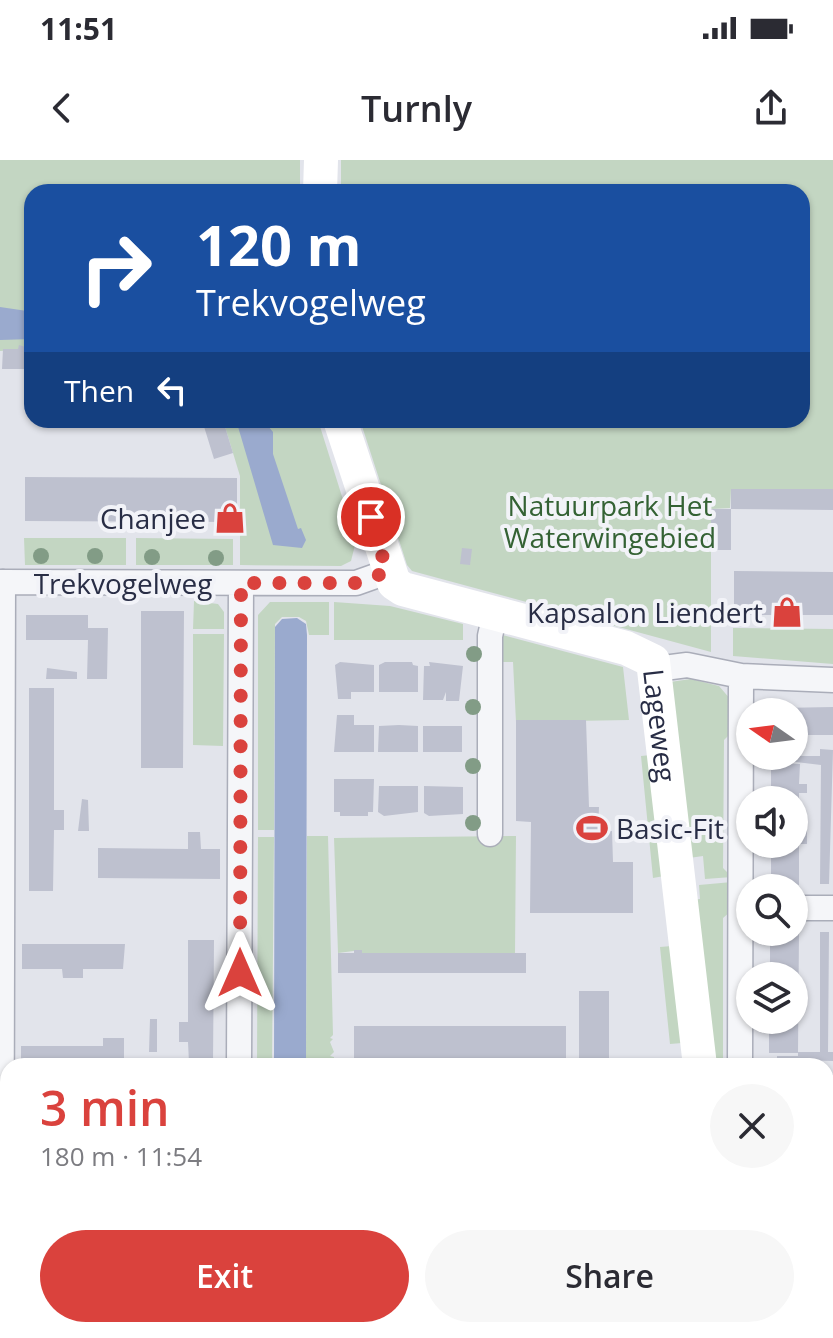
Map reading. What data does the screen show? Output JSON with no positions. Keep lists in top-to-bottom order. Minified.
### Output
{"streets":{"street":["Trekvogelweg","Lageweg"]},"crossings":[["Trekvogelweg","Lageweg"]],"parks":["Natuurpark Het Waterwingebied"],"places":{"shop":["Chanjee","Kapsalon Liendert"],"sports":["Basic-Fit"]},"north":"left","page":{"status":"11:51","header":"Turnly","turn":["120 m","Trekvogelweg"],"then":"Then","heading":["3 min","180 m · 11:54"],"buttons":["Exit","Share"]}}
